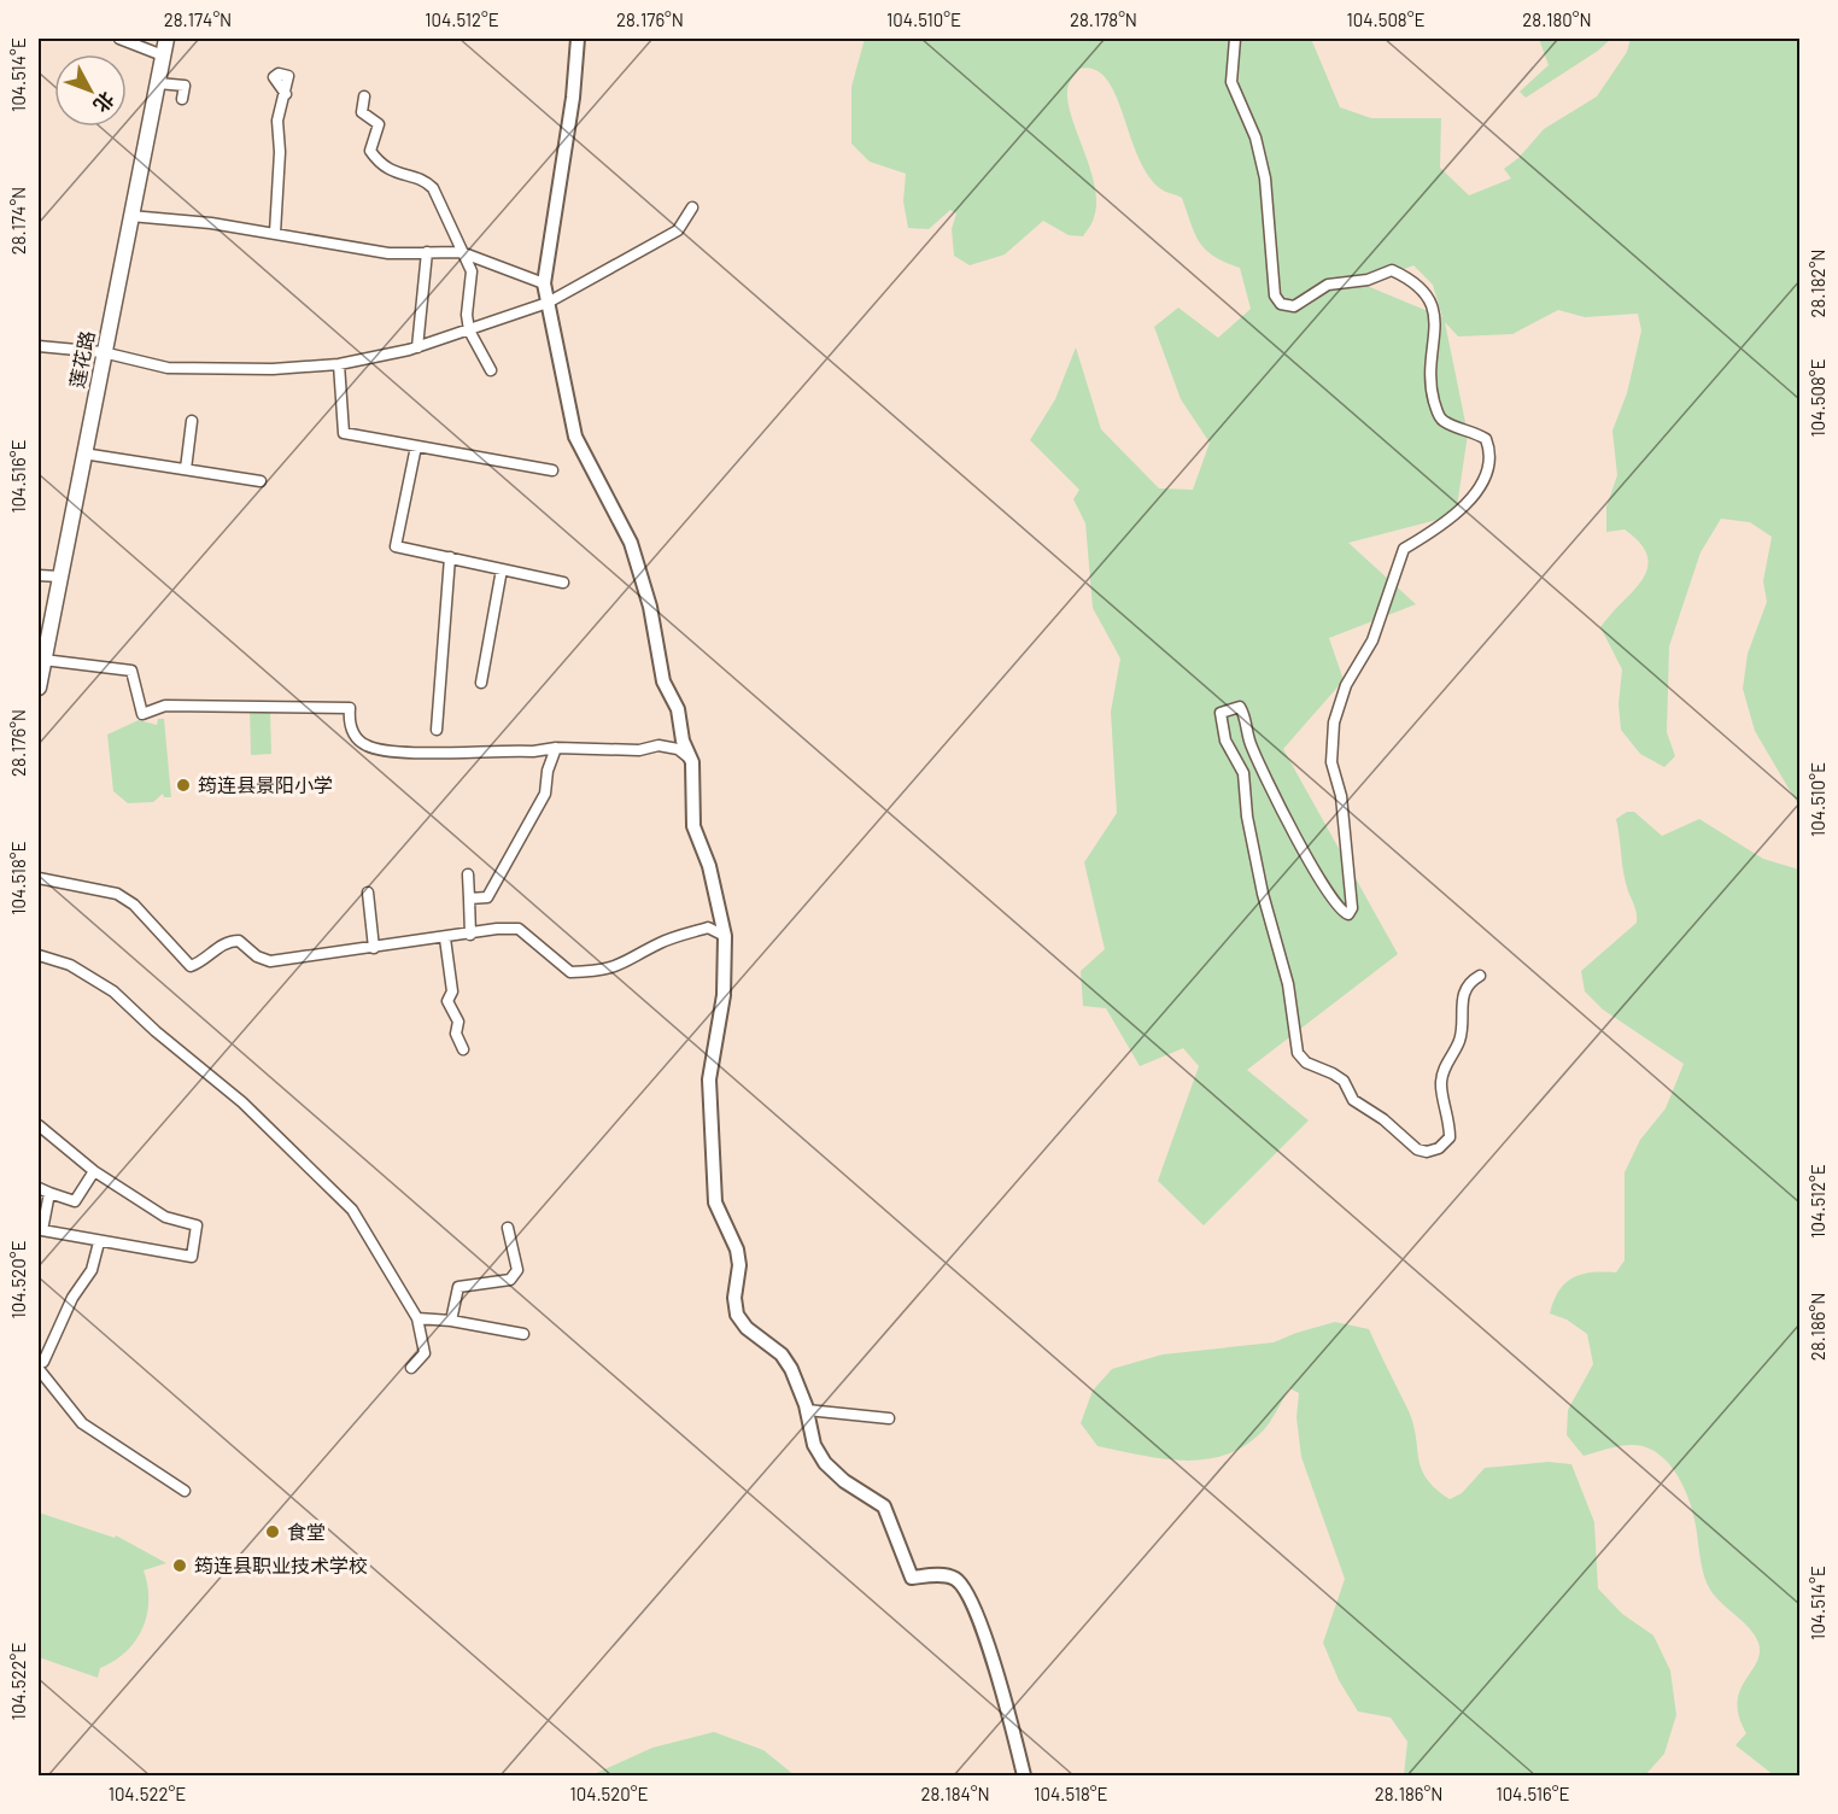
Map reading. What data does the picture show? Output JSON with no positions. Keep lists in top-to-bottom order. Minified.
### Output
{"streets":{"main road":["莲花路"]},"places":["筠连县景阳小学","食堂","筠连县职业技术学校"],"north":"bottom right","coordinates":["28.174°N","104.512°E","28.176°N","104.510°E","28.178°N","104.508°E","28.180°N","104.514°E","28.182°N","104.516°E","104.518°E","104.520°E","28.186°N","104.522°E","28.184°N"]}
